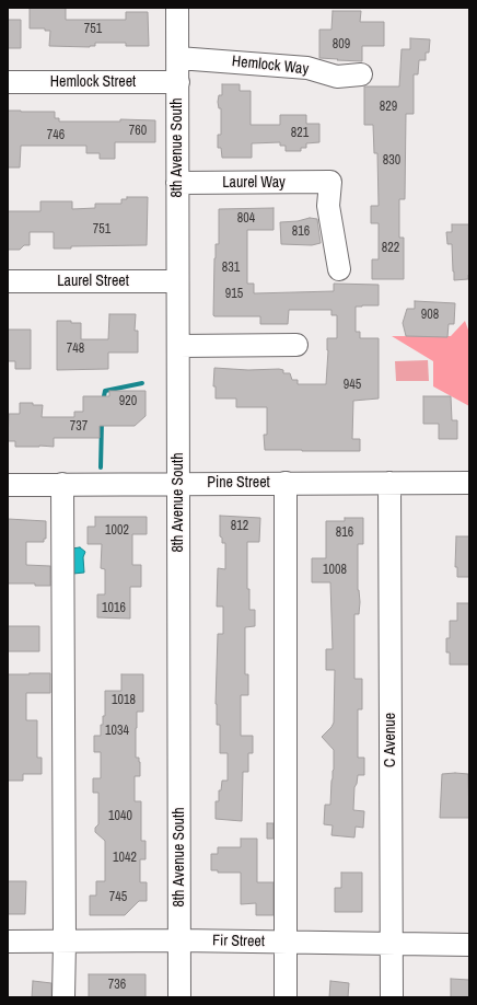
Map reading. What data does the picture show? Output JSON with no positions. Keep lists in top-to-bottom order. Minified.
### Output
{"streets":{"street":["Hemlock Way","Hemlock Street","8th Avenue South","Laurel Way","Laurel Street","Pine Street","C Avenue","Fir Street"]},"crossings":[["Hemlock Way","8th Avenue South"],["Hemlock Street","8th Avenue South"],["8th Avenue South","Laurel Way"],["8th Avenue South","Laurel Street"],["8th Avenue South","Pine Street"],["8th Avenue South","Fir Street"],["Pine Street","C Avenue"],["C Avenue","Fir Street"]],"house_numbers":["751","809","829","760","821","746","830","804","751","816","822","831","915","908","748","945","920","737","812","1002","816","1008","1016","1018","1034","1040","1042","745","736"]}
